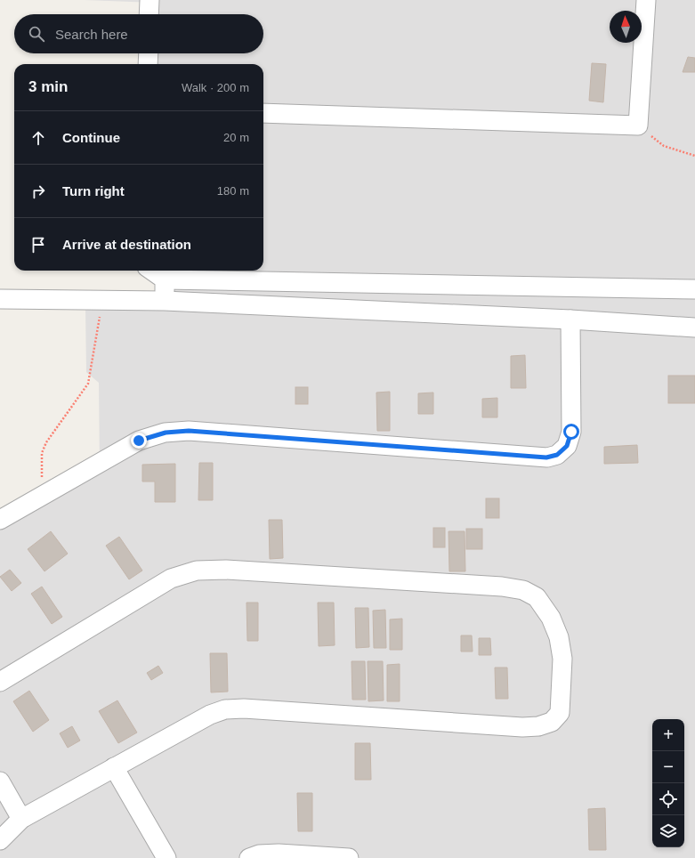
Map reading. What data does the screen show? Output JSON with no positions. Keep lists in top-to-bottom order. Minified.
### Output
{"north":"top","page":{"search":"Search here","heading":["3 min","Walk · 200 m"],"list":[["Continue","20 m"],["Turn right","180 m"],"Arrive at destination"],"map_buttons":["+","−"]}}
